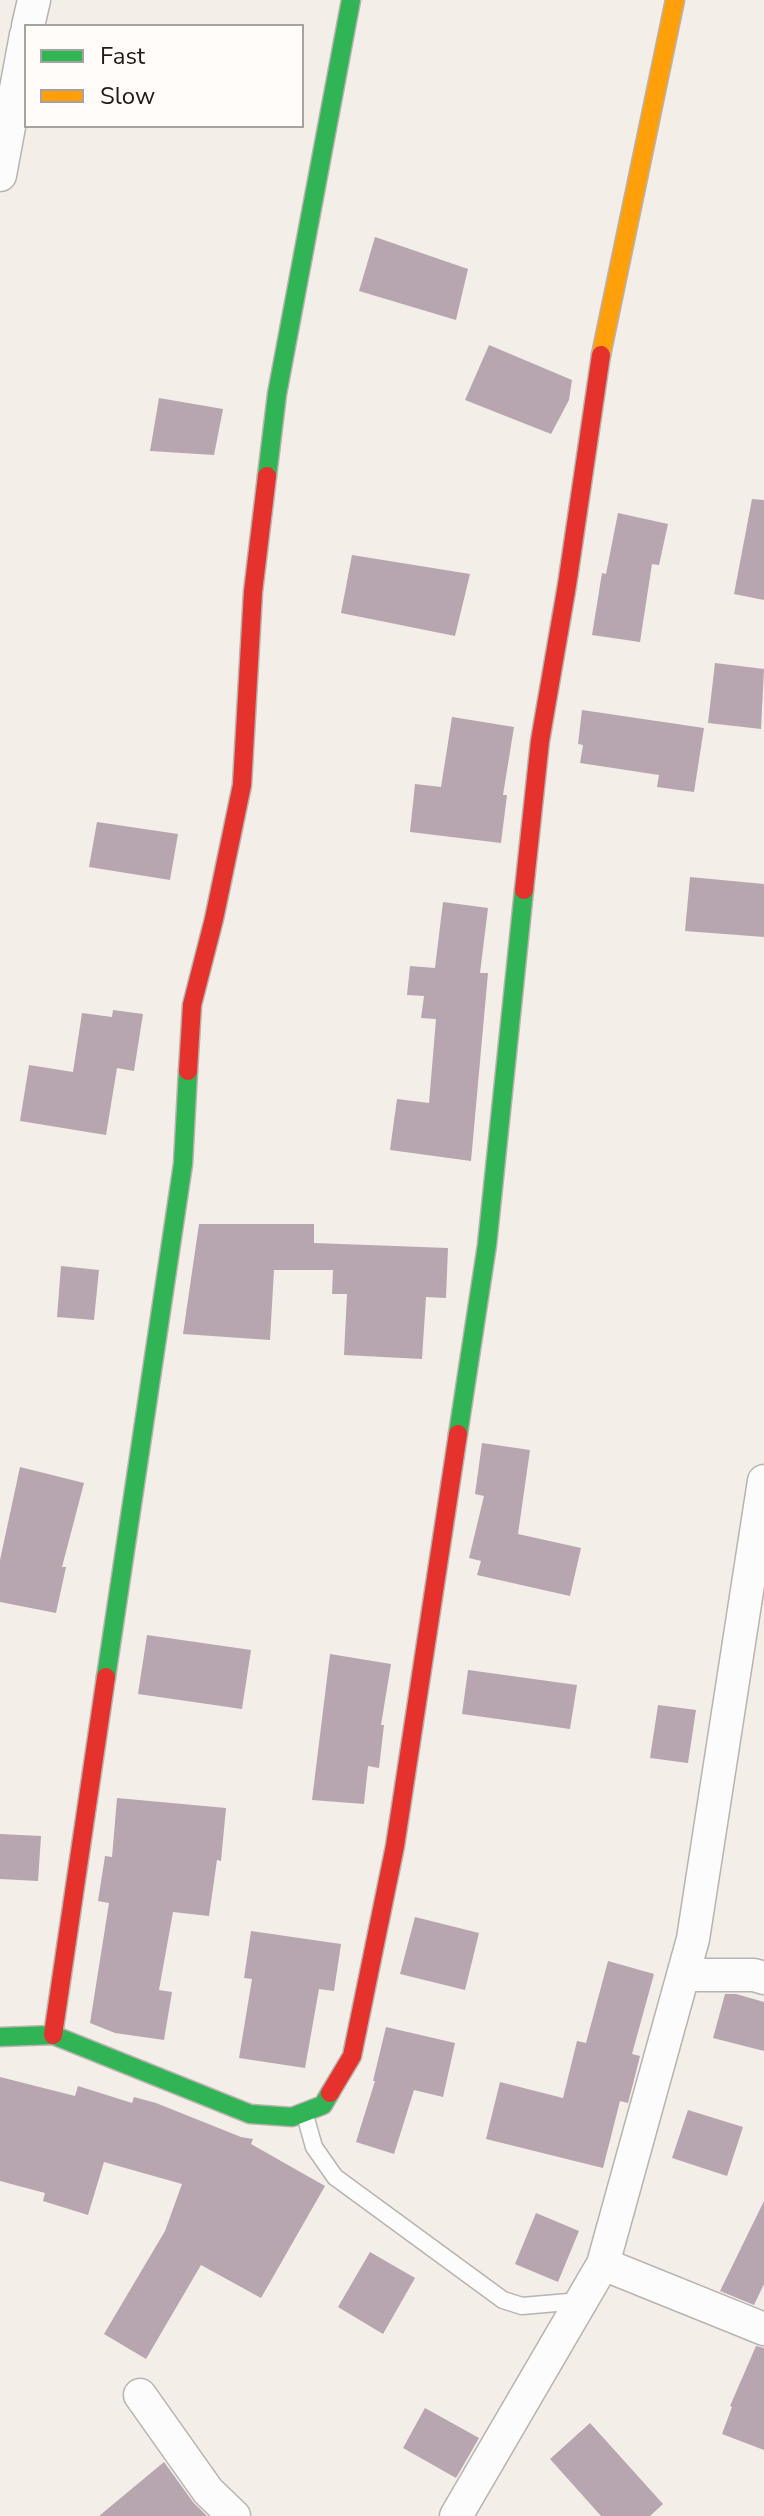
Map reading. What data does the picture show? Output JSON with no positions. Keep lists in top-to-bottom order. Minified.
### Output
{"legend":["Fast","Slow"]}
